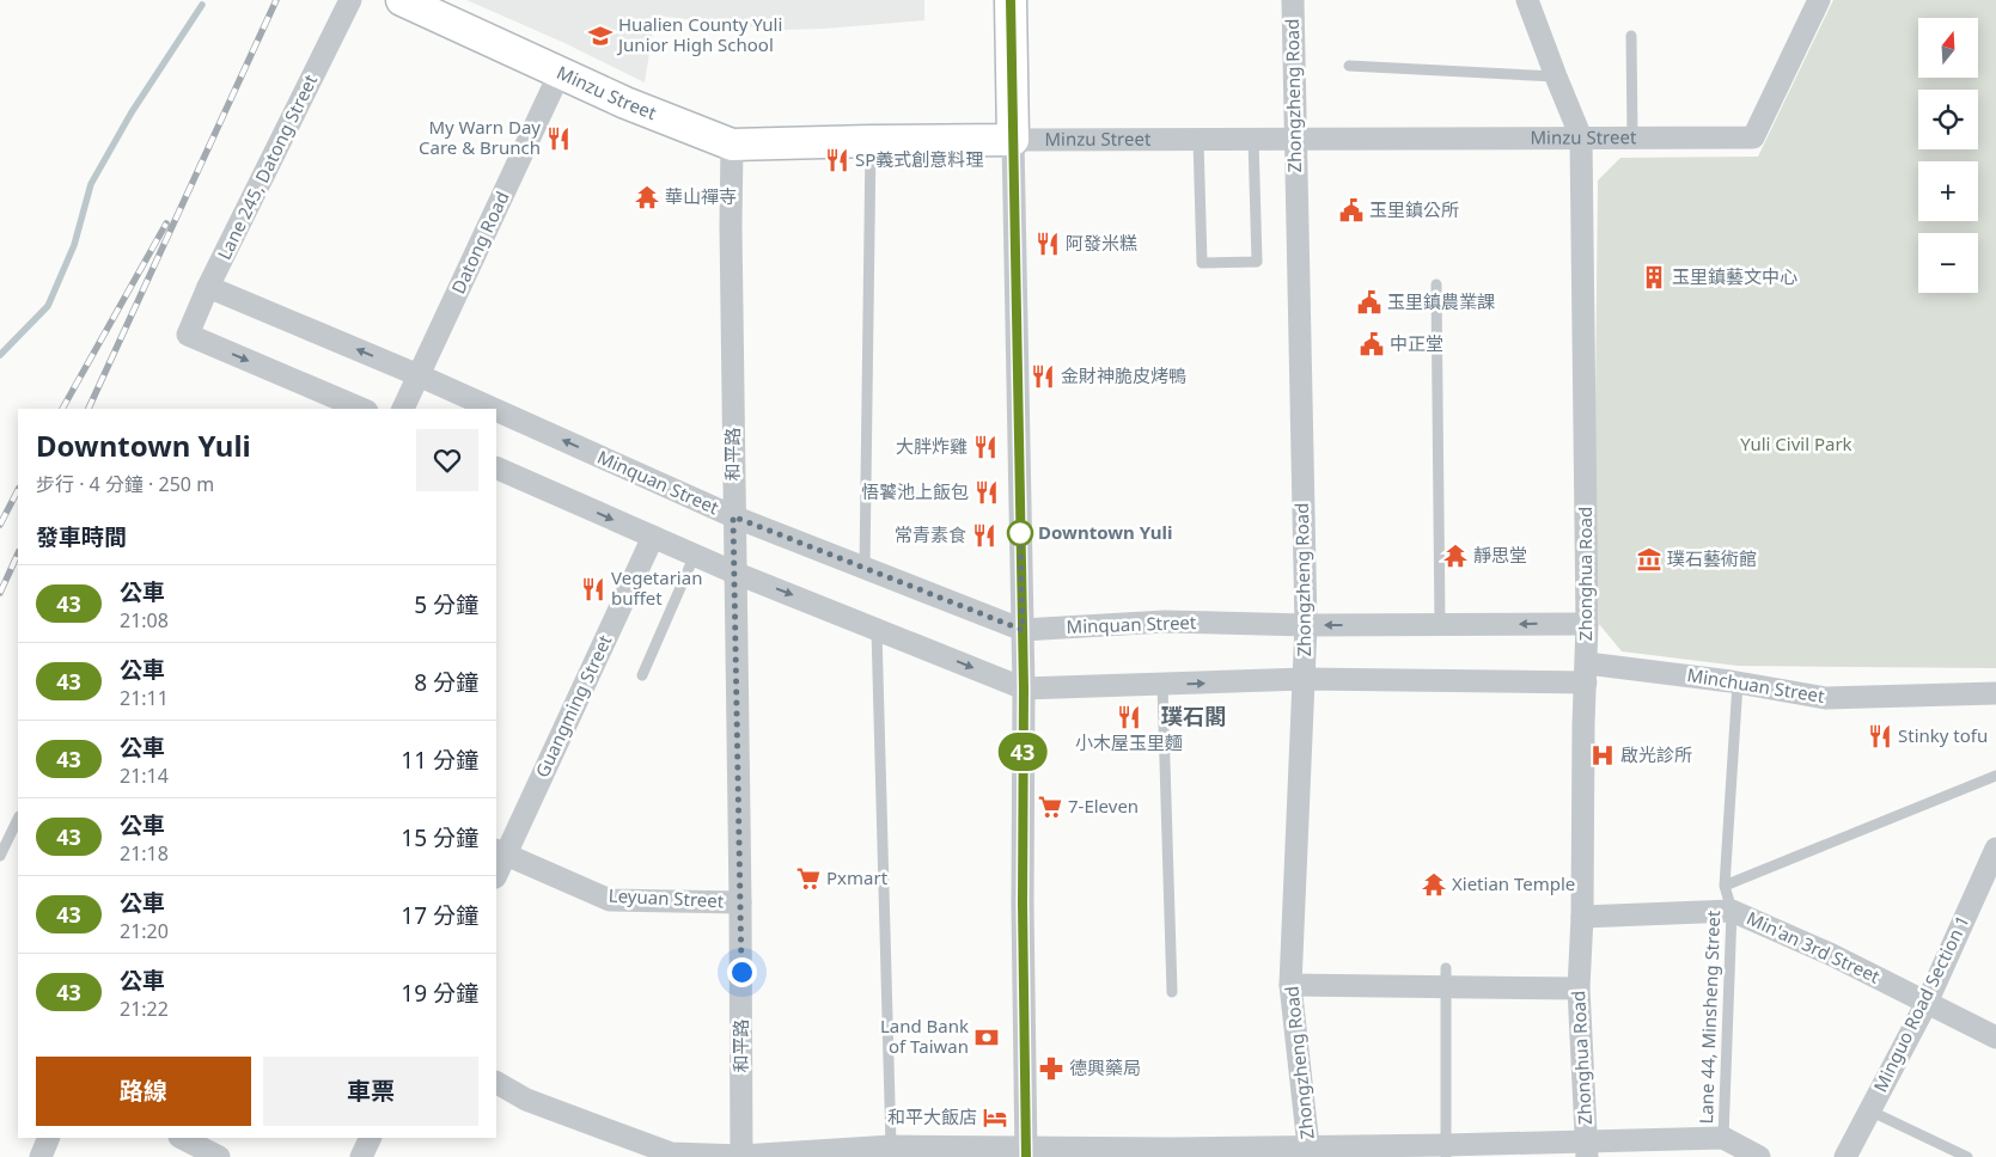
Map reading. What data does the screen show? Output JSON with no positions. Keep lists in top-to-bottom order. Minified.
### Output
{"streets":{"street":["Minzu Street","Zhongzheng Road","Lane 245, Datong Street","Datong Road","和平路","Minquan Street","Zhonghua Road","Minchuan Street","Guangming Street","Leyuan Street","Min'an 3rd Street","Minguo Road Section 1"],"lane":["Lane 44, Minsheng Street"]},"crossings":[["Minzu Street","Zhongzheng Road"],["Minzu Street","Datong Road"],["Minzu Street","和平路"],["Minzu Street","Zhonghua Road"],["Zhongzheng Road","Minquan Street"],["Lane 245, Datong Street","Minquan Street"],["Datong Road","Minquan Street"],["和平路","Minquan Street"],["和平路","Leyuan Street"],["Minquan Street","Zhonghua Road"],["Zhonghua Road","Minchuan Street"],["Zhonghua Road","Min'an 3rd Street"],["Minchuan Street","Lane 44, Minsheng Street"],["Guangming Street","Leyuan Street"],["Min'an 3rd Street","Minguo Road Section 1"],["Min'an 3rd Street","Lane 44, Minsheng Street"]],"districts":["璞石閣"],"parks":["Yuli Civil Park"],"places":{"school or university":["Hualien County Yuli Junior High School"],"restaurant":["My Warn Day Care & Brunch","SP義式創意料理","阿發米糕","金財神脆皮烤鴨","大胖炸雞","悟饕池上飯包","常青素食","Vegetarian buffet","小木屋玉里麵","Stinky tofu"],"temple":["華山禪寺","靜思堂","Xietian Temple"],"public building":["玉里鎮公所","玉里鎮農業課","中正堂"],"building":["玉里鎮藝文中心"],"other":["Downtown Yuli"],"museum":["璞石藝術館"],"hospital":["啟光診所"],"supermarket":["7-Eleven","Pxmart"],"bank":["Land Bank of Taiwan"],"pharmacy":["德興藥局"],"hotel":["和平大飯店"]},"lines":["bus line 43"],"north":"top","page":{"on_map":"43","map_buttons":["+","−"],"heading":[["Downtown Yuli","步行 · 4 分鐘 · 250 m"],"發車時間"],"list":[{"mark":"43","name":"公車","note":"21:08","value":"5 分鐘"},{"mark":"43","name":"公車","note":"21:11","value":"8 分鐘"},{"mark":"43","name":"公車","note":"21:14","value":"11 分鐘"},{"mark":"43","name":"公車","note":"21:18","value":"15 分鐘"},{"mark":"43","name":"公車","note":"21:20","value":"17 分鐘"},{"mark":"43","name":"公車","note":"21:22","value":"19 分鐘"}],"buttons":["路線","車票"]}}
